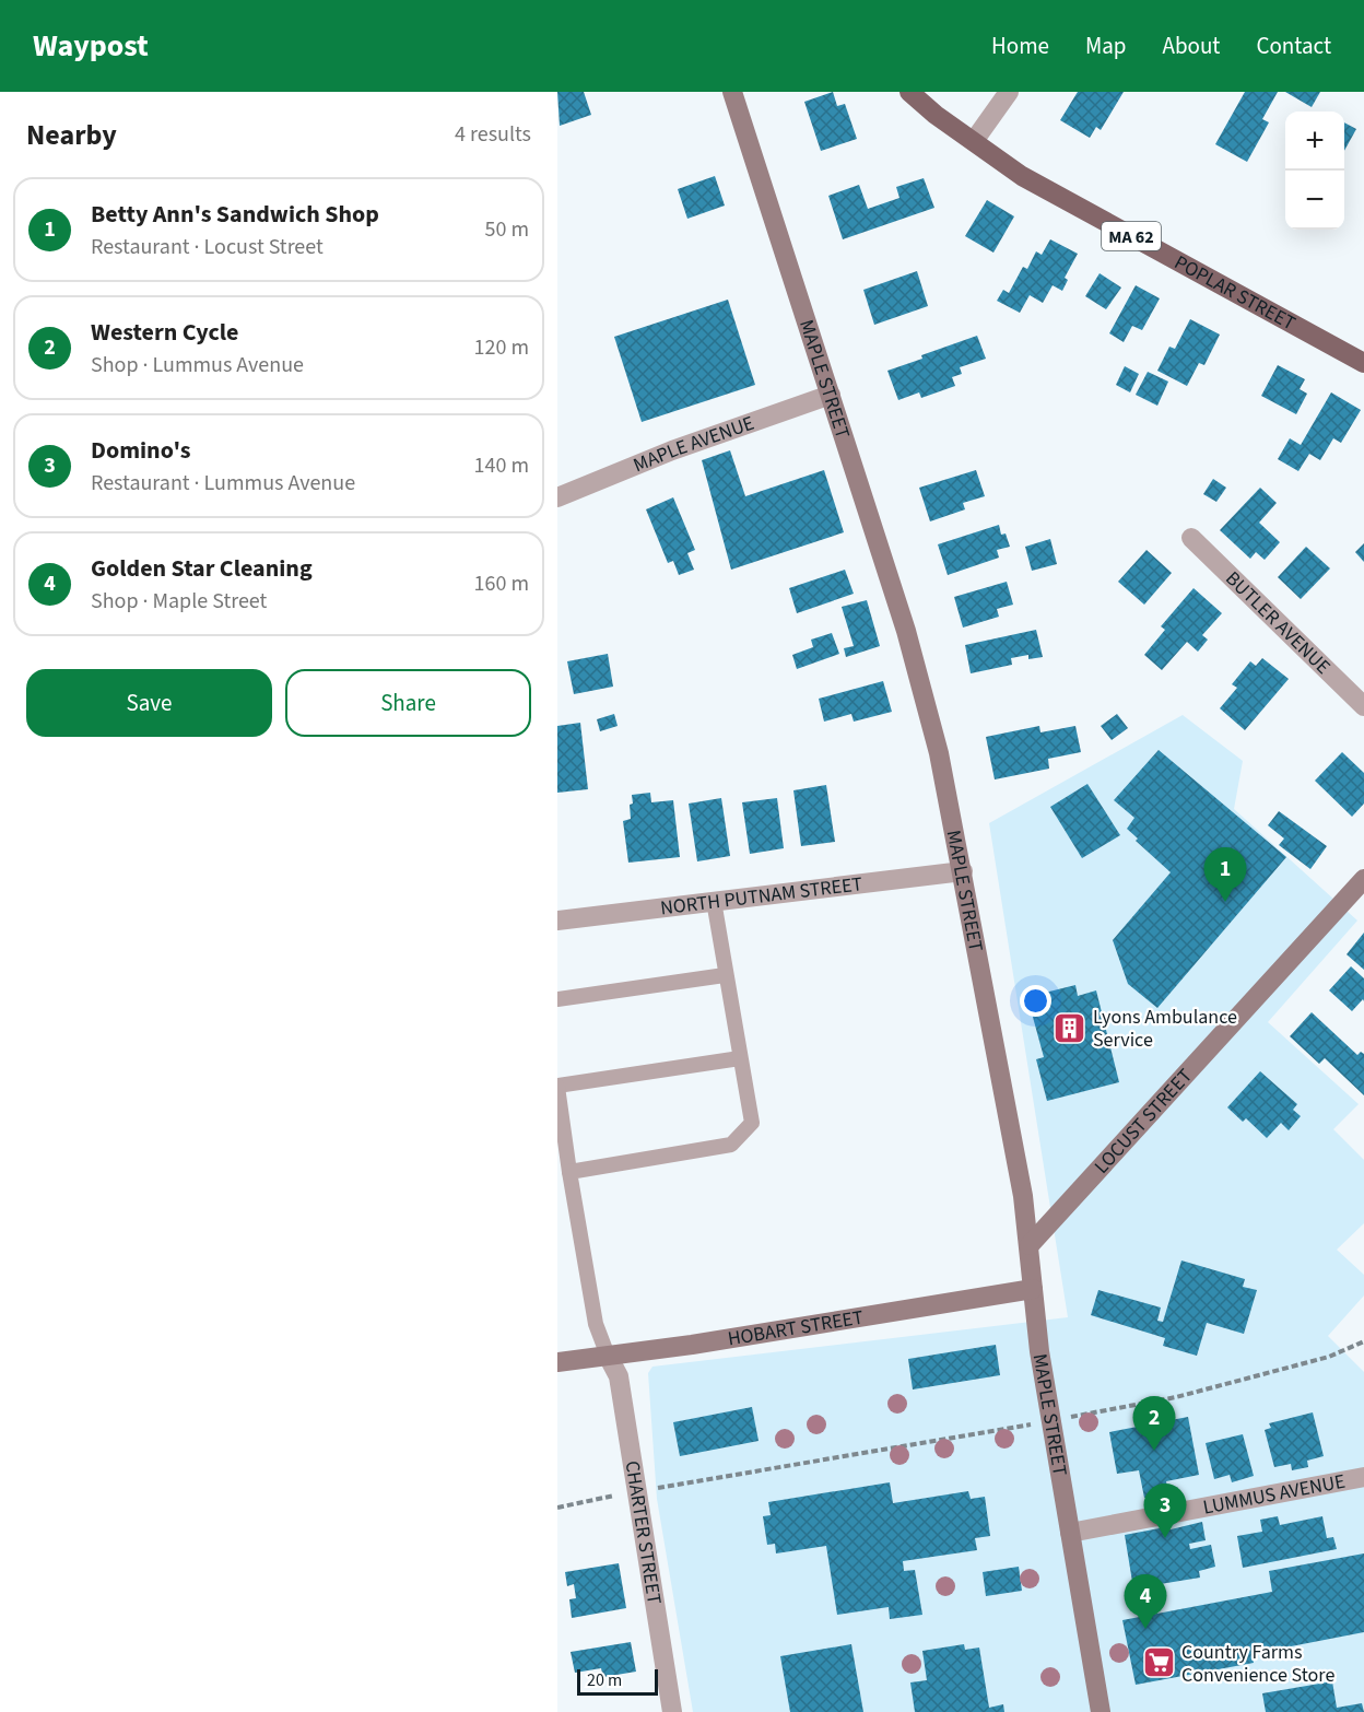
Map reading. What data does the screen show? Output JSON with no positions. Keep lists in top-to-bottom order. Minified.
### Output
{"streets":{"main road":["MA 62","POPLAR STREET","MAPLE STREET","LOCUST STREET","HOBART STREET"],"street":["MAPLE AVENUE","BUTLER AVENUE","NORTH PUTNAM STREET","LUMMUS AVENUE","CHARTER STREET"]},"crossings":[["MAPLE STREET","MAPLE AVENUE"],["MAPLE STREET","NORTH PUTNAM STREET"],["MAPLE STREET","LOCUST STREET"],["MAPLE STREET","HOBART STREET"],["MAPLE STREET","LUMMUS AVENUE"],["HOBART STREET","CHARTER STREET"]],"places":{"building":["Lyons Ambulance Service"],"supermarket":["Country Farms Convenience Store"]},"scale_bar":"20 m","page":{"header":"Waypost","nav":["Home","Map","About","Contact"],"heading":["Nearby","4 results"],"map_buttons":["+","−"],"list":[{"mark":"1","name":"Betty Ann's Sandwich Shop","note":"Restaurant · Locust Street","value":"50 m"},{"mark":"2","name":"Western Cycle","note":"Shop · Lummus Avenue","value":"120 m"},{"mark":"3","name":"Domino's","note":"Restaurant · Lummus Avenue","value":"140 m"},{"mark":"4","name":"Golden Star Cleaning","note":"Shop · Maple Street","value":"160 m"}],"buttons":["Save","Share"],"pins":["1","2","3","4"],"scale":"20 m"}}
